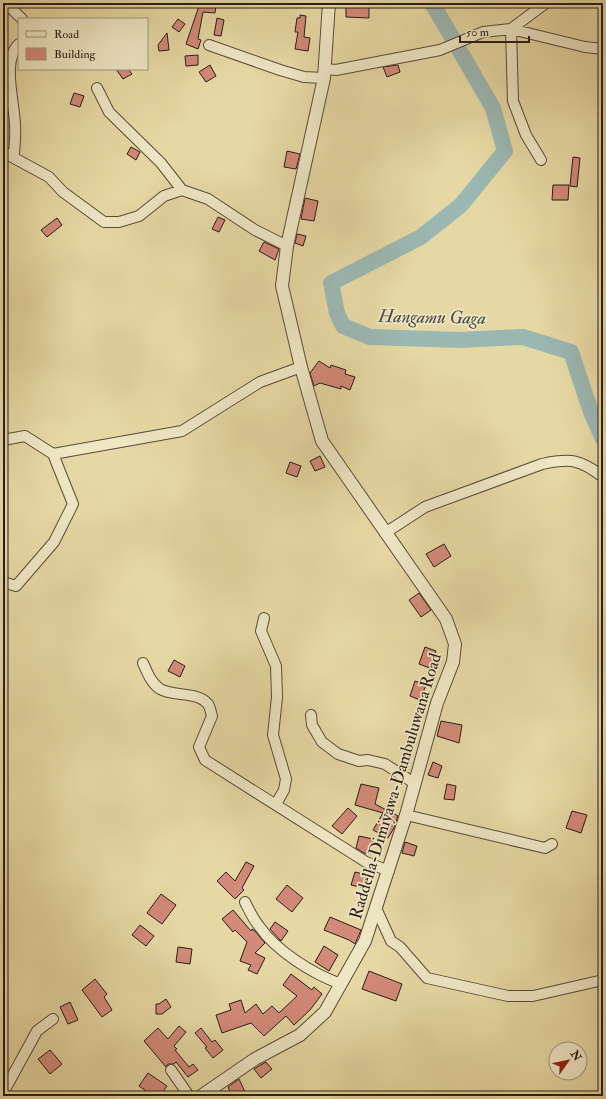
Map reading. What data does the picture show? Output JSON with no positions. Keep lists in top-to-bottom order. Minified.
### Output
{"streets":{"street":["Raddella-Dimiyawa-Dambuluwana Road"]},"water":["Hangamu Gaga"],"legend":["Road","Building"],"scale_bar":"50 m","north":"top right"}
